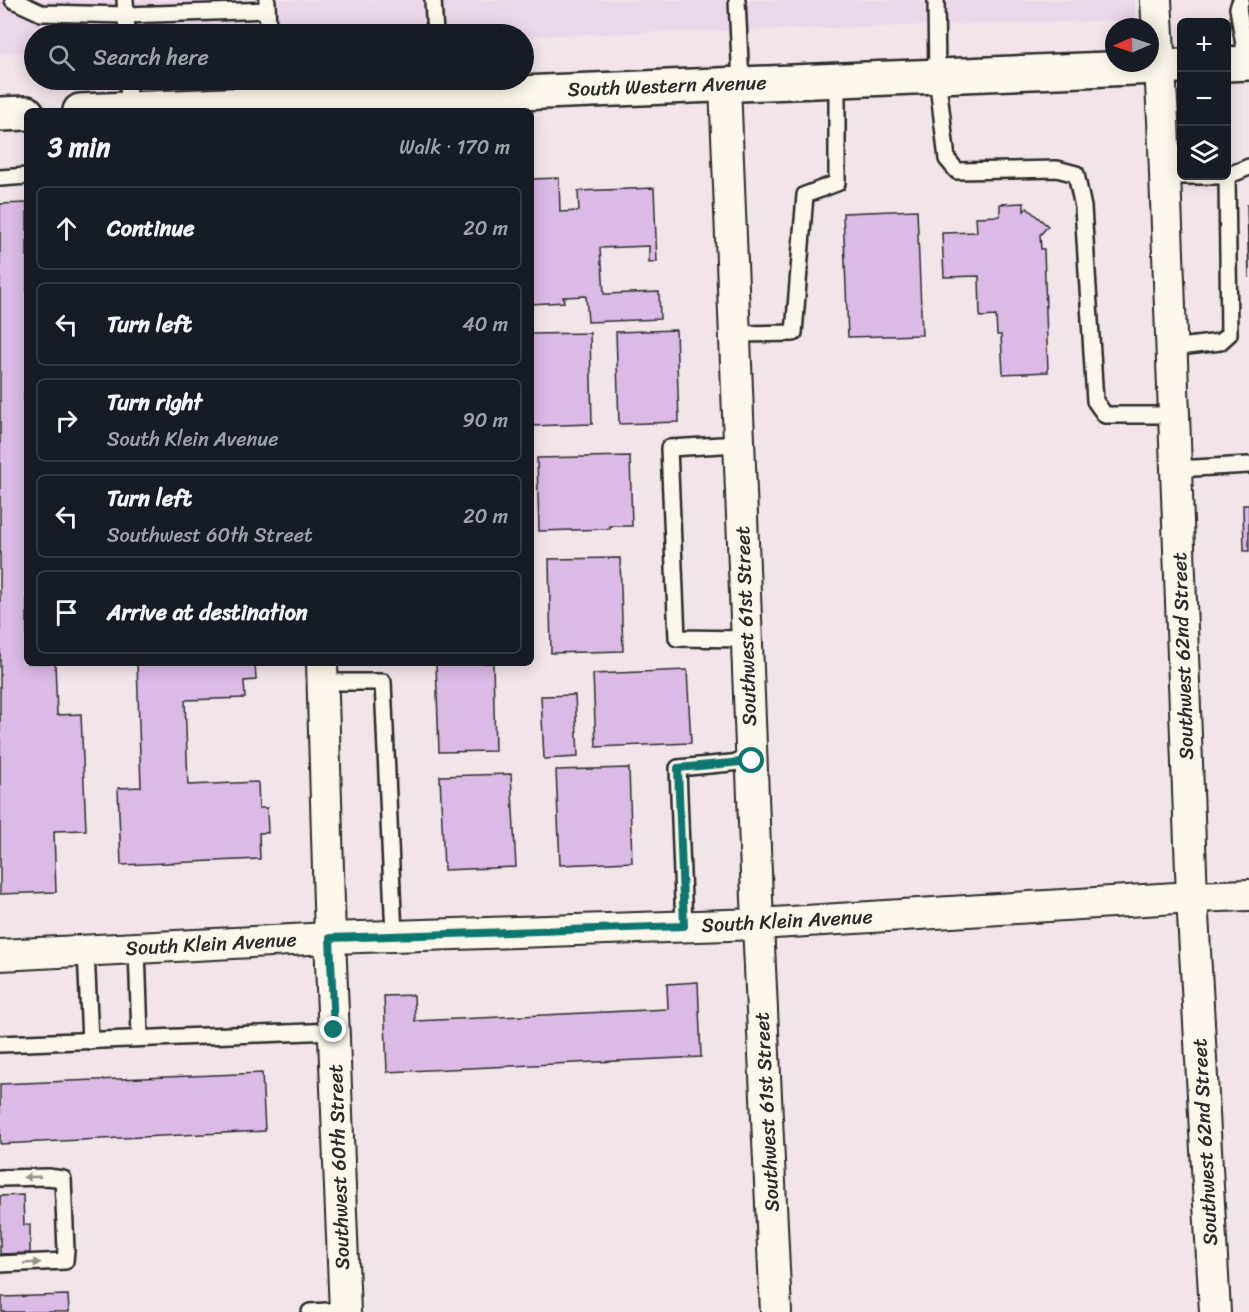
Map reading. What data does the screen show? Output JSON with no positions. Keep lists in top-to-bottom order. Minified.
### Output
{"streets":{"main road":["South Western Avenue"],"street":["Southwest 61st Street","Southwest 62nd Street","South Klein Avenue","Southwest 60th Street"]},"crossings":[["South Western Avenue","Southwest 61st Street"],["South Western Avenue","Southwest 62nd Street"],["Southwest 61st Street","South Klein Avenue"],["Southwest 62nd Street","South Klein Avenue"],["South Klein Avenue","Southwest 60th Street"]],"north":"left","page":{"map_buttons":["+","−"],"search":"Search here","heading":["3 min","Walk · 170 m"],"list":[["Continue","20 m"],["Turn left","40 m"],["Turn right","South Klein Avenue","90 m"],["Turn left","Southwest 60th Street","20 m"],"Arrive at destination"]}}
